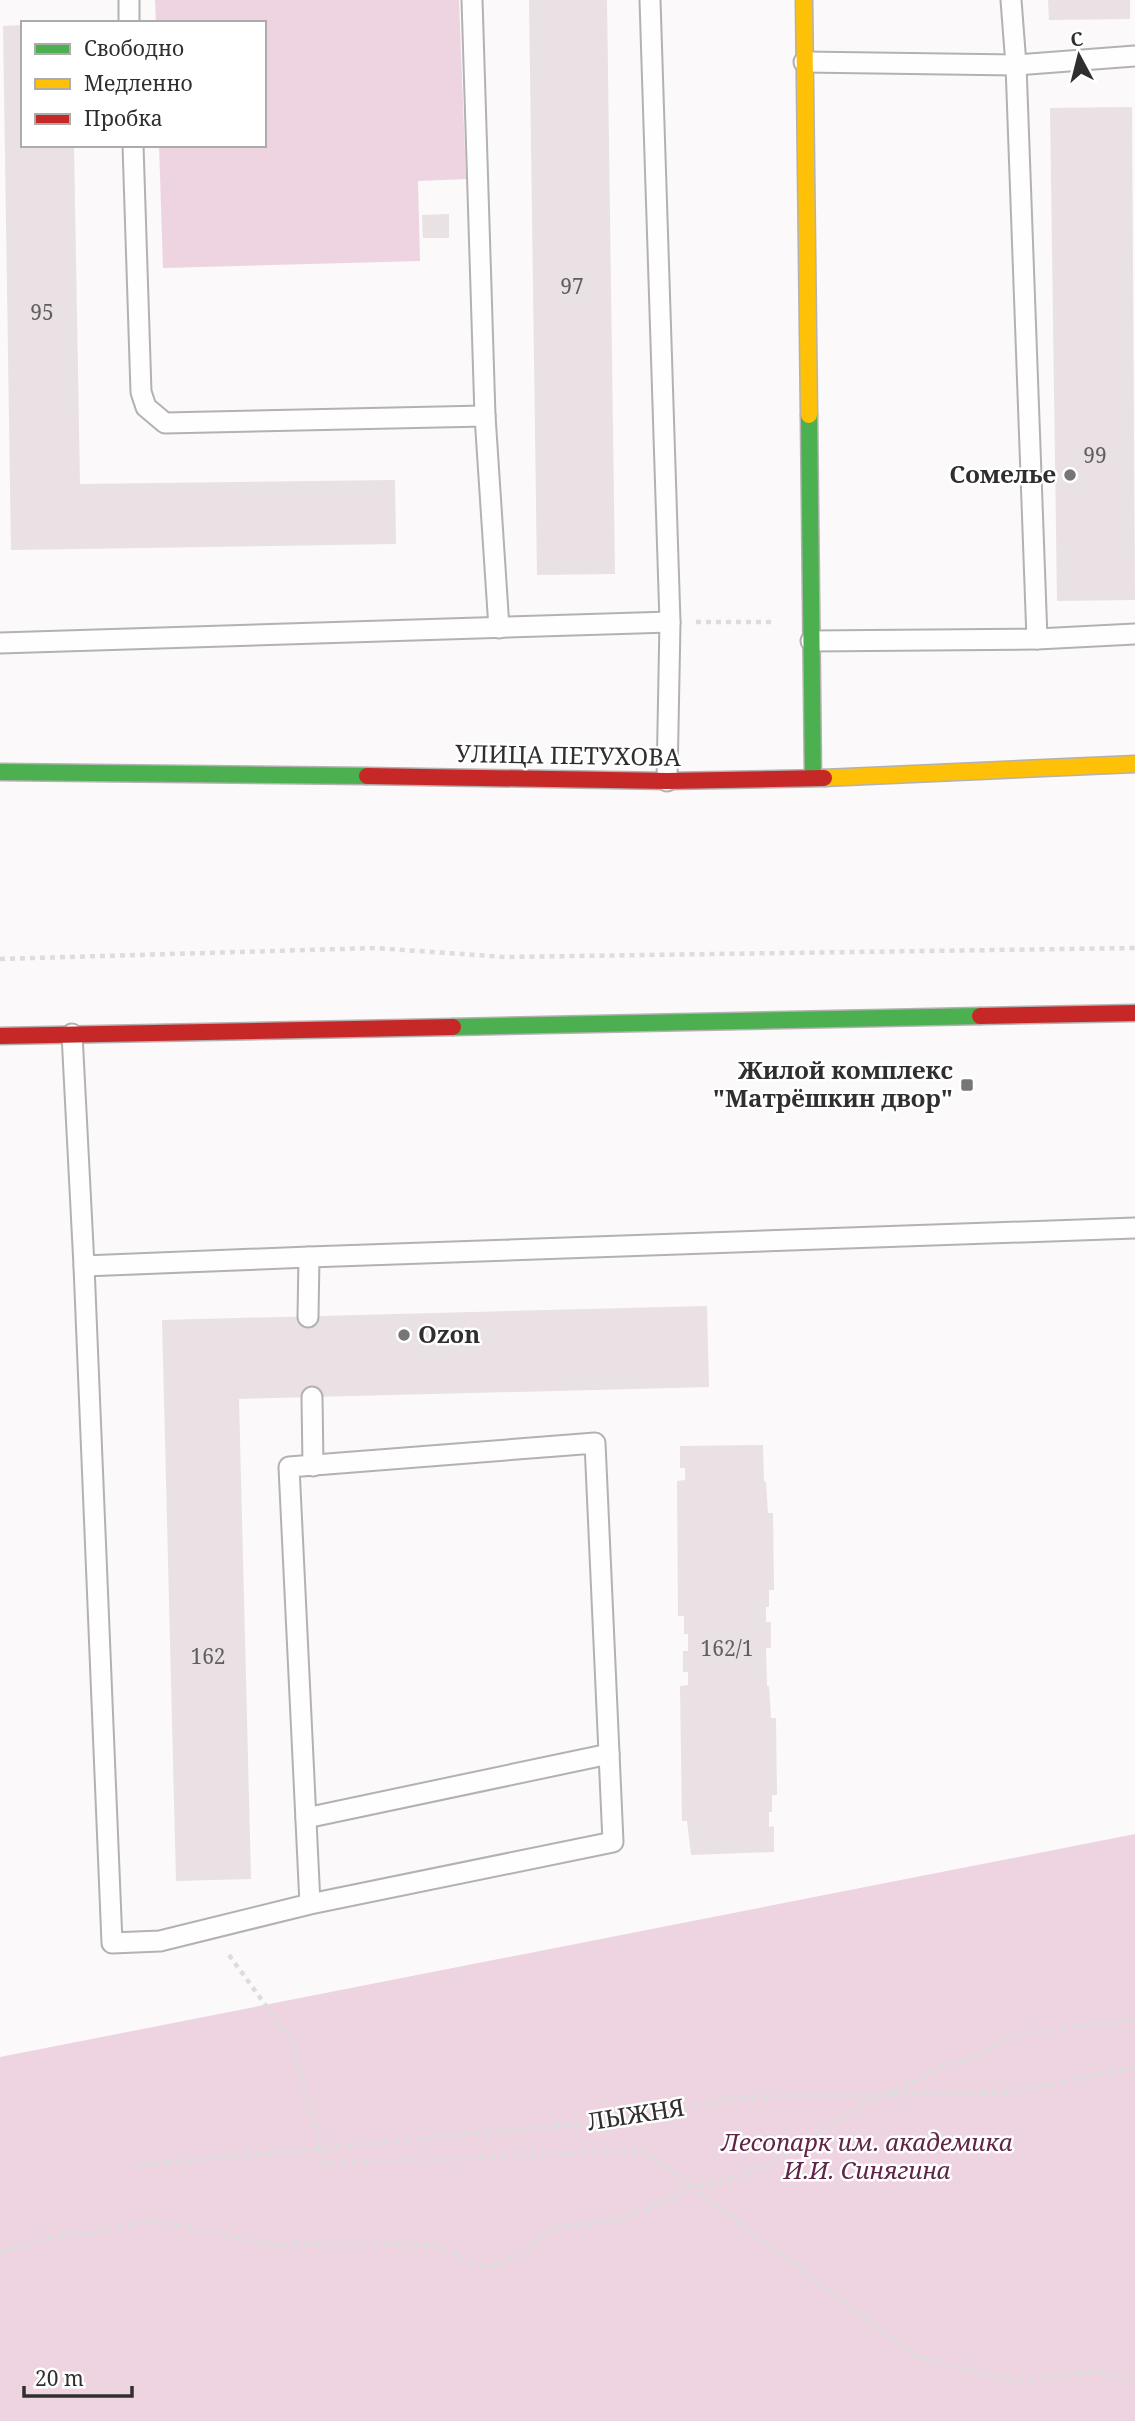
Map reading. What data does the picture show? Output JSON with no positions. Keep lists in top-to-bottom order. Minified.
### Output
{"streets":{"street":["УЛИЦА ПЕТУХОВА"],"path":["ЛЫЖНЯ"]},"parks":["Лесопарк им. академика И.И. Синягина"],"places":{"other":["Сомелье","Ozon"],"transit":["Жилой комплекс \"Матрёшкин двор\""]},"house_numbers":["97","95","99","162/1","162"],"legend":["Свободно","Медленно","Пробка"],"scale_bar":"20 m","north":"top"}
